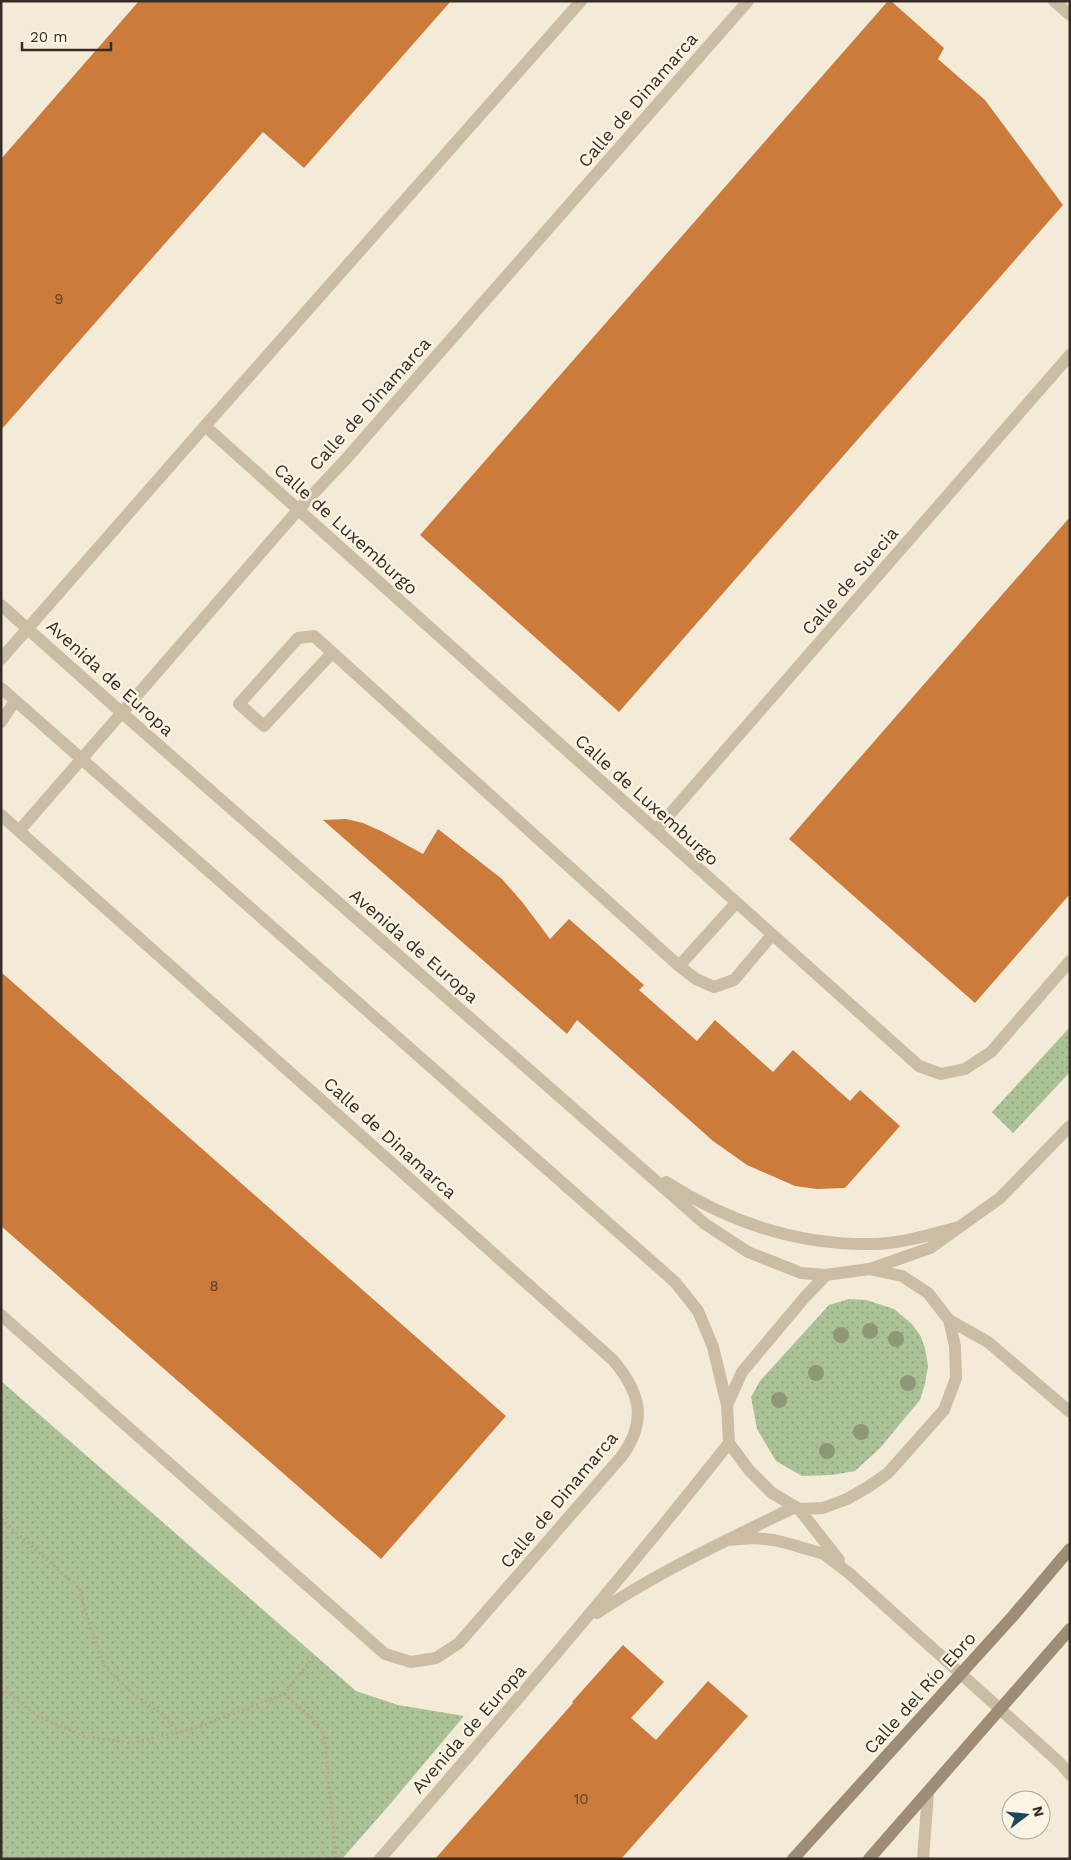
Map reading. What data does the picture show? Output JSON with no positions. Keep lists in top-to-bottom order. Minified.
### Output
{"streets":{"main road":["Calle del Río Ebro"],"street":["Calle de Dinamarca","Calle de Luxemburgo","Calle de Suecia","Avenida de Europa"]},"crossings":[["Calle de Dinamarca","Calle de Luxemburgo"],["Calle de Dinamarca","Avenida de Europa"],["Calle de Luxemburgo","Calle de Suecia"]],"house_numbers":["9","8","10"],"scale_bar":"20 m","north":"right"}
